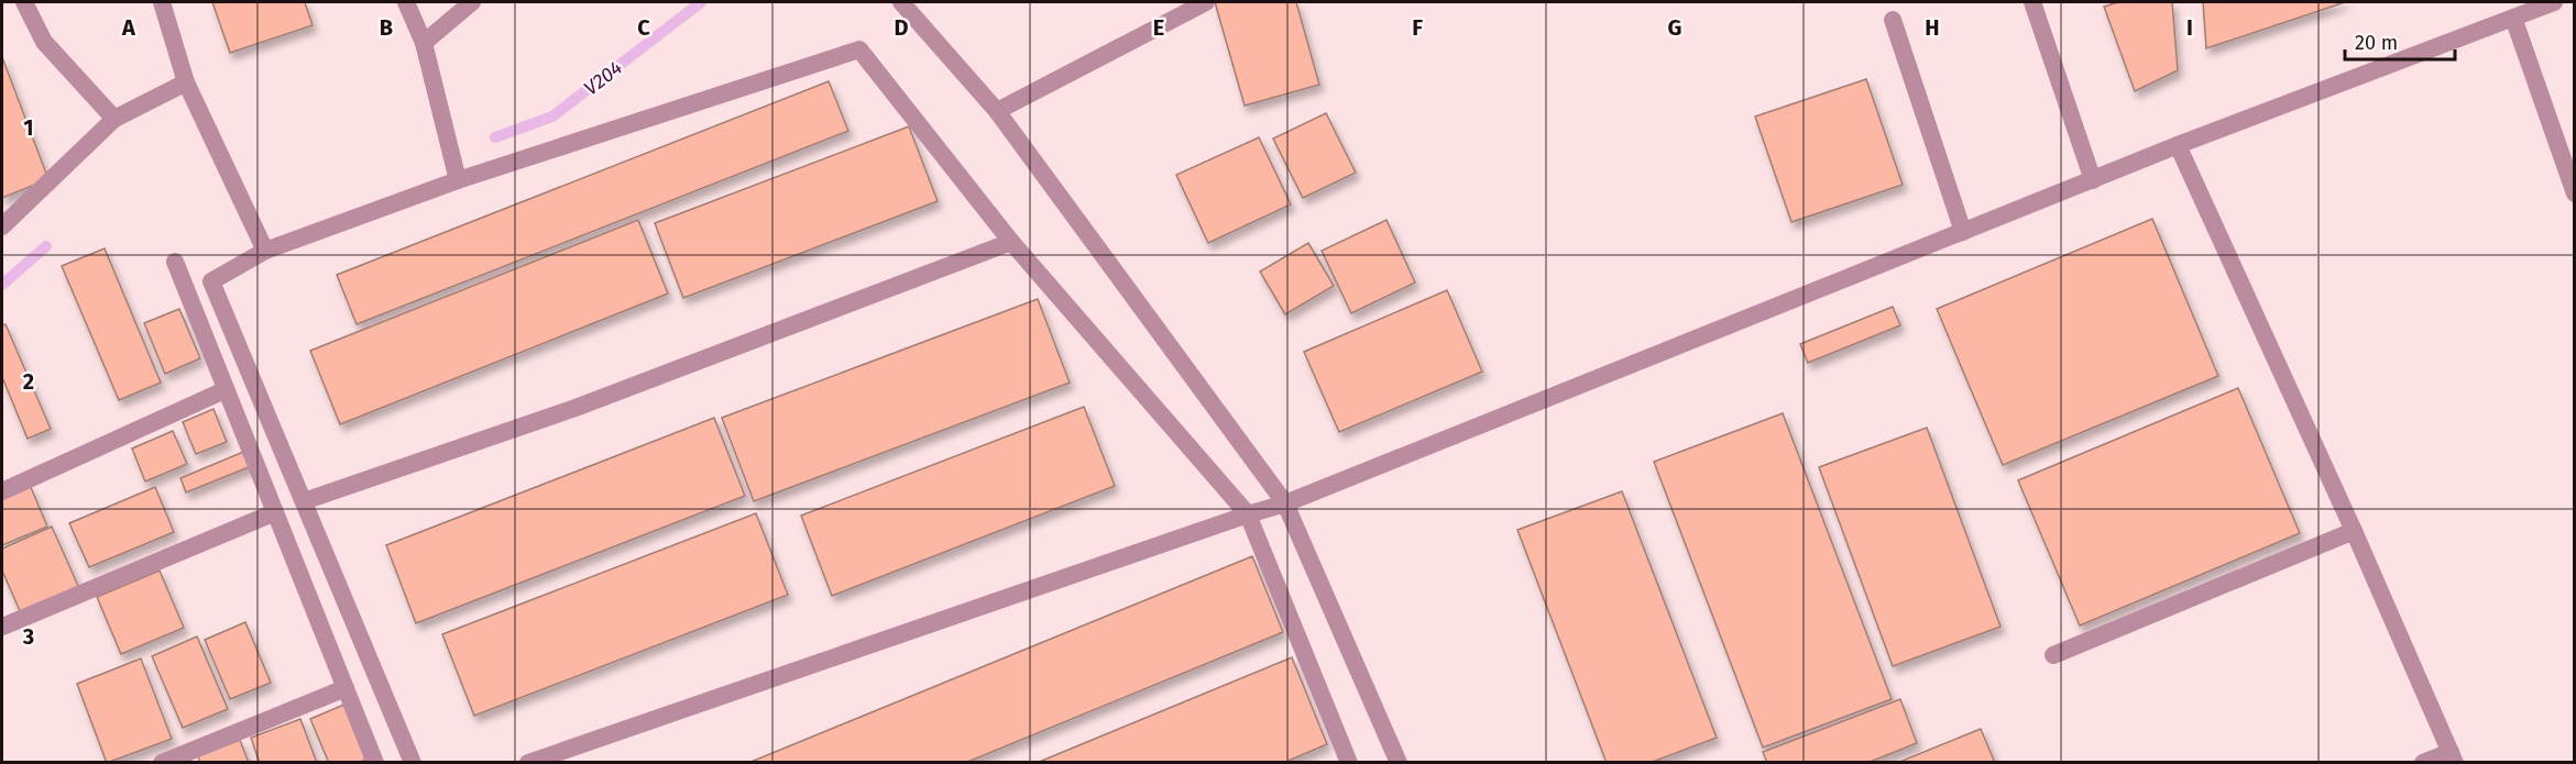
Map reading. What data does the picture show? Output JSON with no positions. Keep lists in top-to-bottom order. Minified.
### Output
{"water":["V204"],"scale_bar":"20 m","grid":{"columns":["A","B","C","D","E","F","G","H","I"],"rows":["1","2","3"]}}
